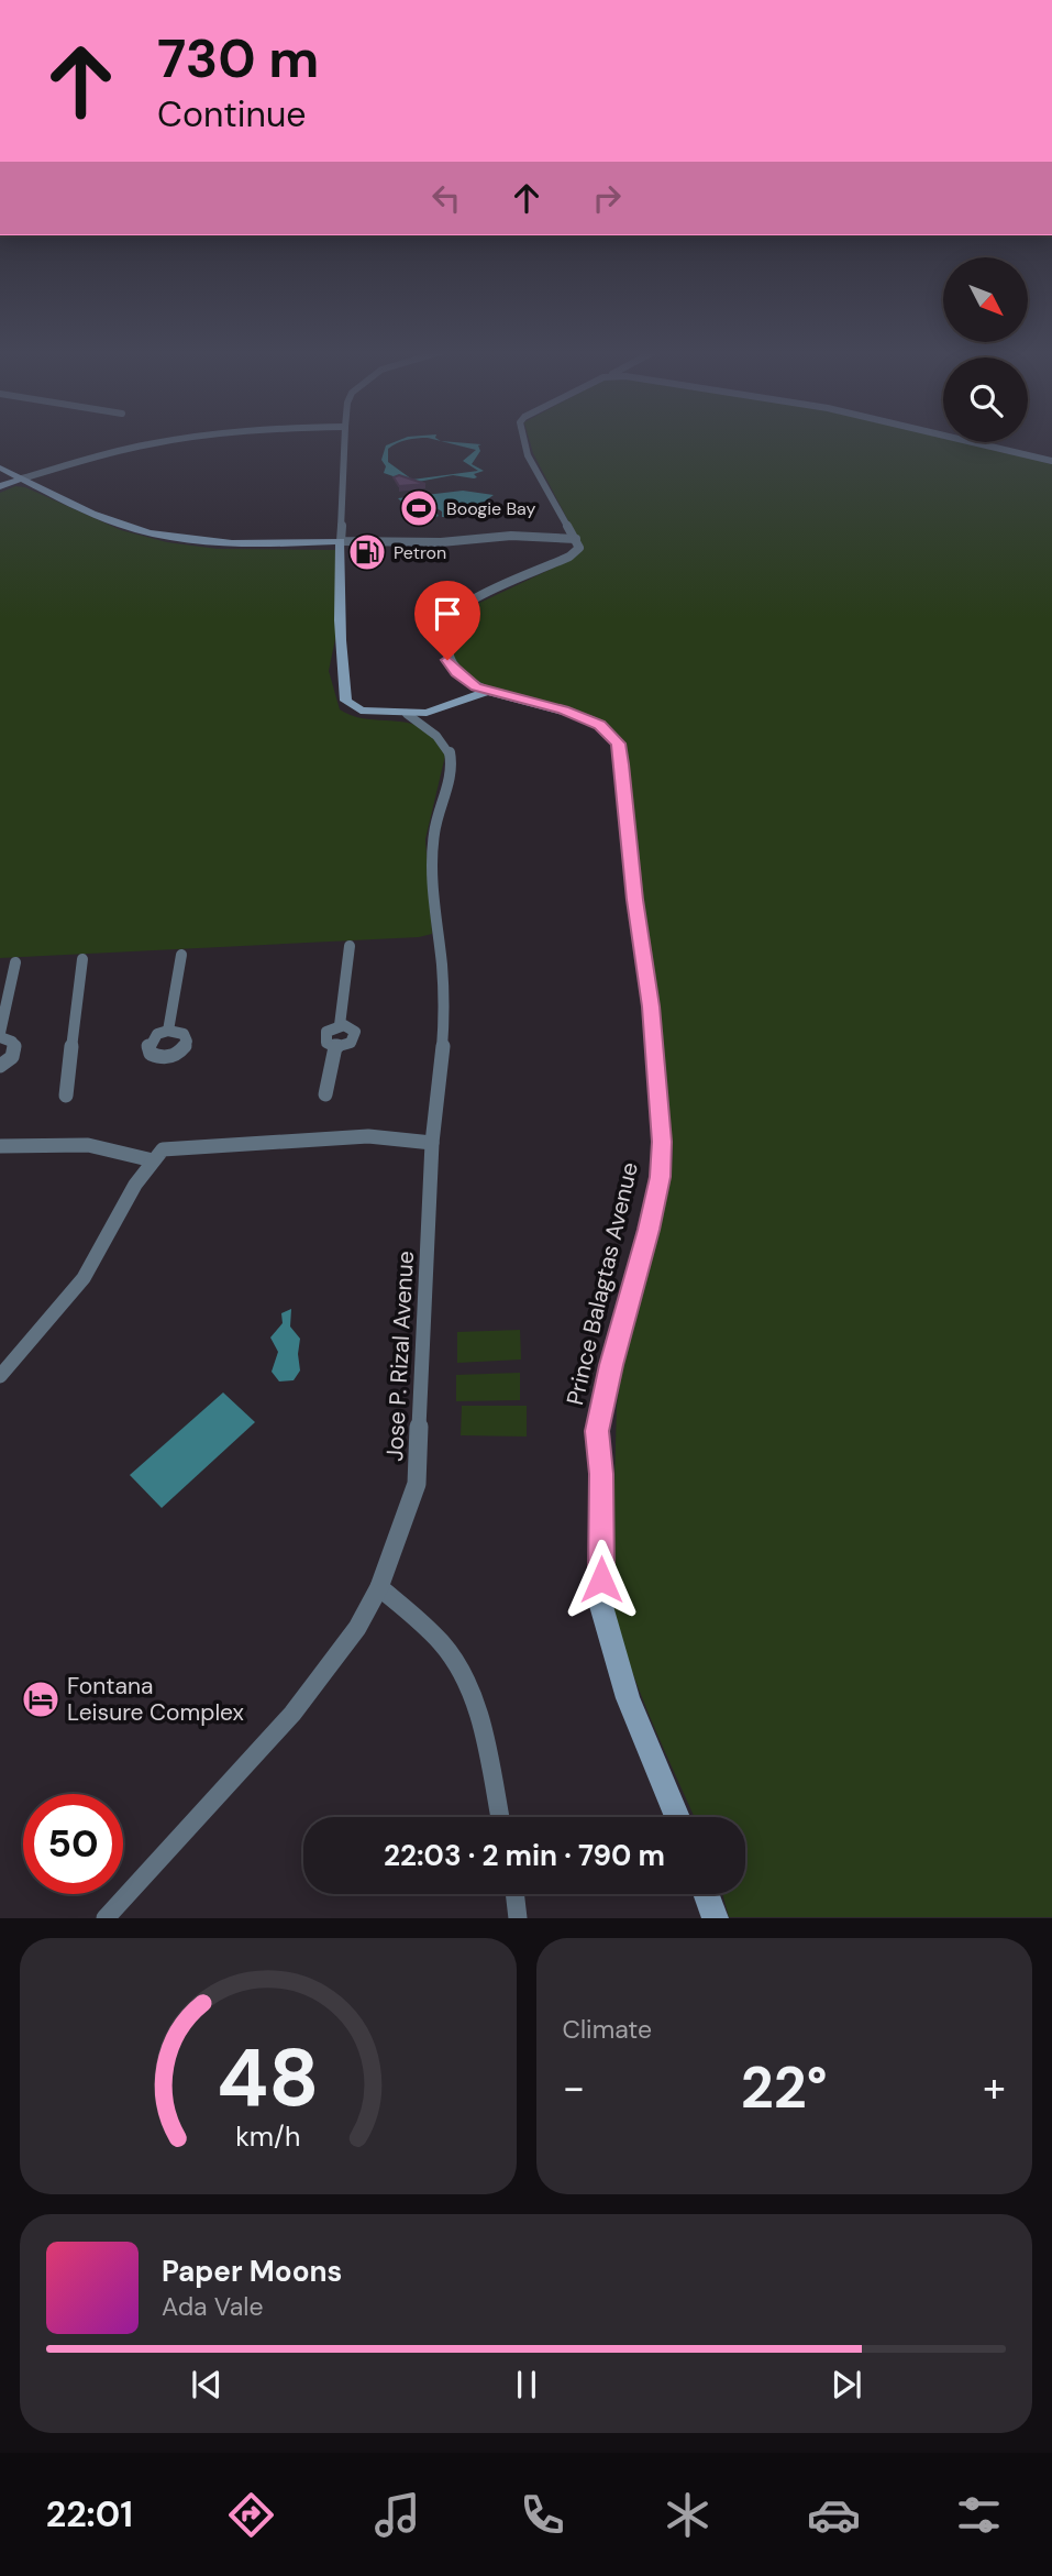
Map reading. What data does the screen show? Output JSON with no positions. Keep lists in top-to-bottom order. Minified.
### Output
{"streets":{"main road":["Prince Balagtas Avenue"],"street":["Jose P. Rizal Avenue"]},"places":{"sports":["Boogie Bay"],"fuel station":["Petron"],"hotel":["Fontana Leisure Complex"]},"north":"bottom right","page":{"turn":["730 m","Continue"],"limit":"50","trip":"22:03 · 2 min · 790 m","tile":"Climate","heat":["−","22°","+"],"song":["Paper Moons","Ada Vale"],"tabs":"22:01","gauge":["48","km/h"]}}
